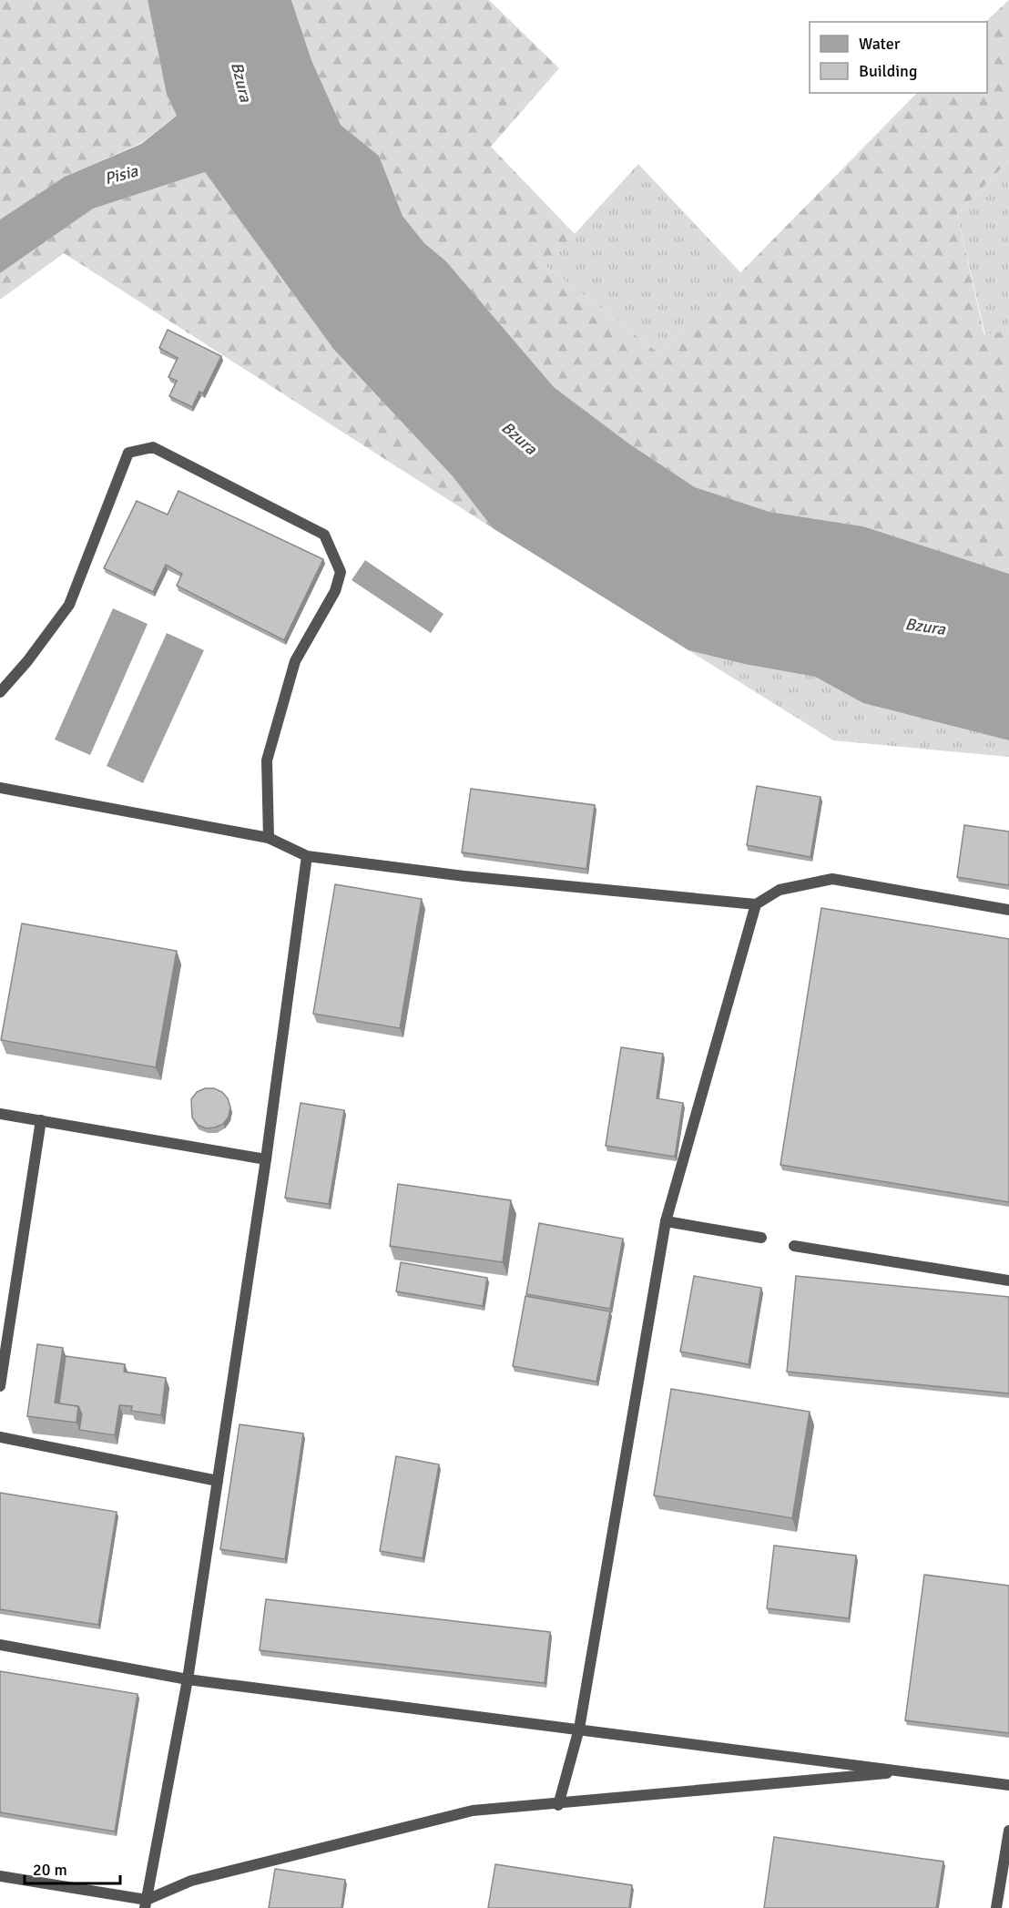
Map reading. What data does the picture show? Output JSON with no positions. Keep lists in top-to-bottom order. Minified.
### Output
{"water":["Bzura","Pisia"],"legend":["Water","Building"],"scale_bar":"20 m"}
